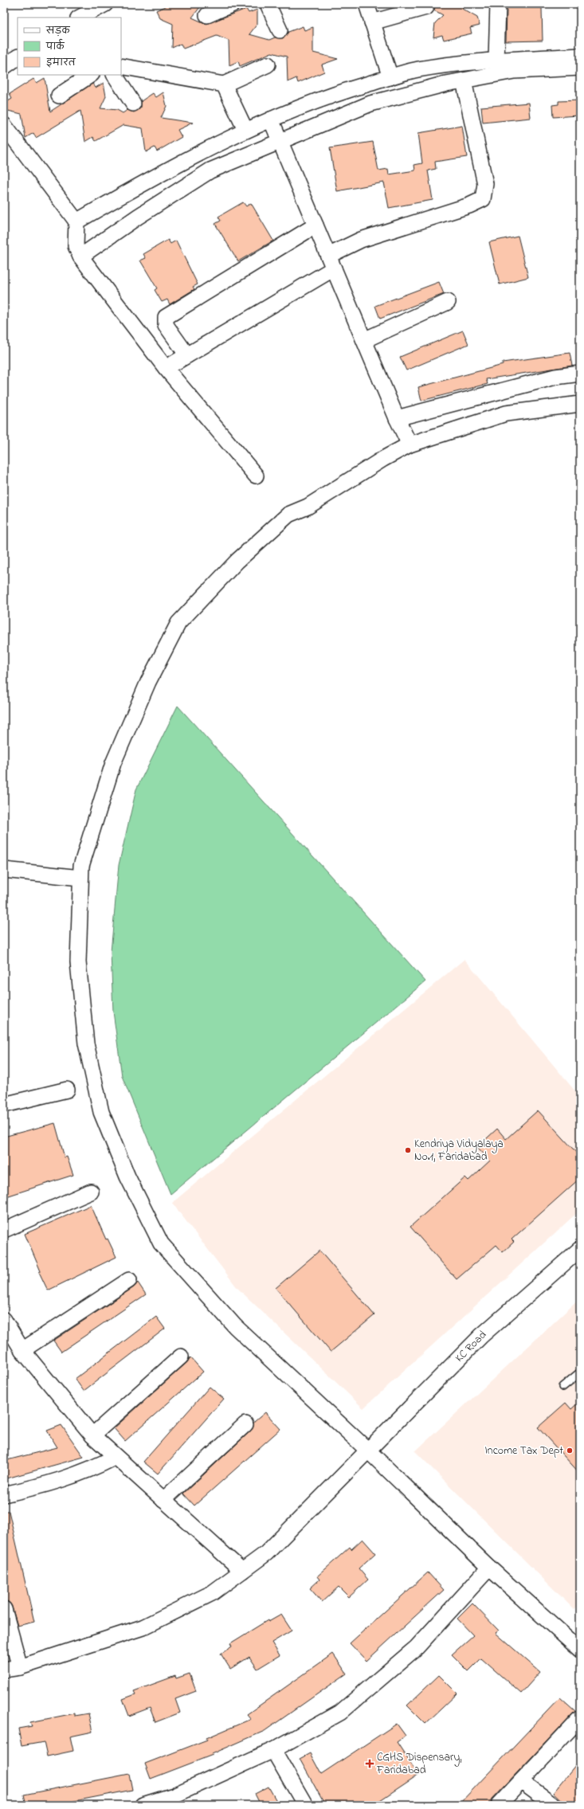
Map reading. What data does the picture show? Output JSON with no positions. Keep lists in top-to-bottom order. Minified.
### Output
{"streets":{"street":["KC Road"]},"places":{"other":["Kendriya Vidyalaya No.1, Faridabad","Income Tax Dept"],"health":["CGHS Dispensary, Faridabad"]},"legend":["सड़क","पार्क","इमारत"]}
